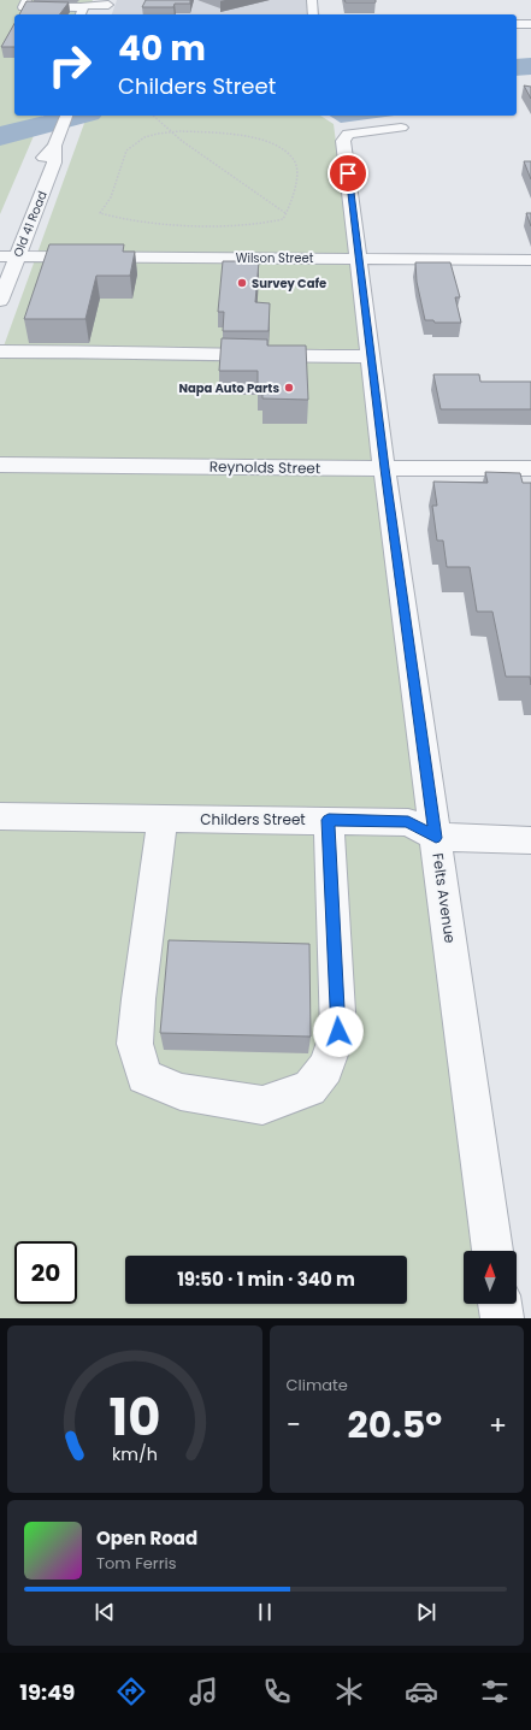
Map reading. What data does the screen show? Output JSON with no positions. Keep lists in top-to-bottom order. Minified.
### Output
{"streets":{"street":["Old 41 Road","Wilson Street","Reynolds Street","Childers Street","Felts Avenue"]},"crossings":[["Old 41 Road","Wilson Street"],["Wilson Street","Felts Avenue"],["Reynolds Street","Felts Avenue"],["Childers Street","Felts Avenue"]],"places":["Survey Cafe","Napa Auto Parts"],"north":"top","page":{"turn":["40 m","Childers Street"],"limit":"20","trip":"19:50 · 1 min · 340 m","tile":"Climate","heat":["−","20.5°","+"],"song":["Open Road","Tom Ferris"],"tabs":"19:49","gauge":["10","km/h"]}}
